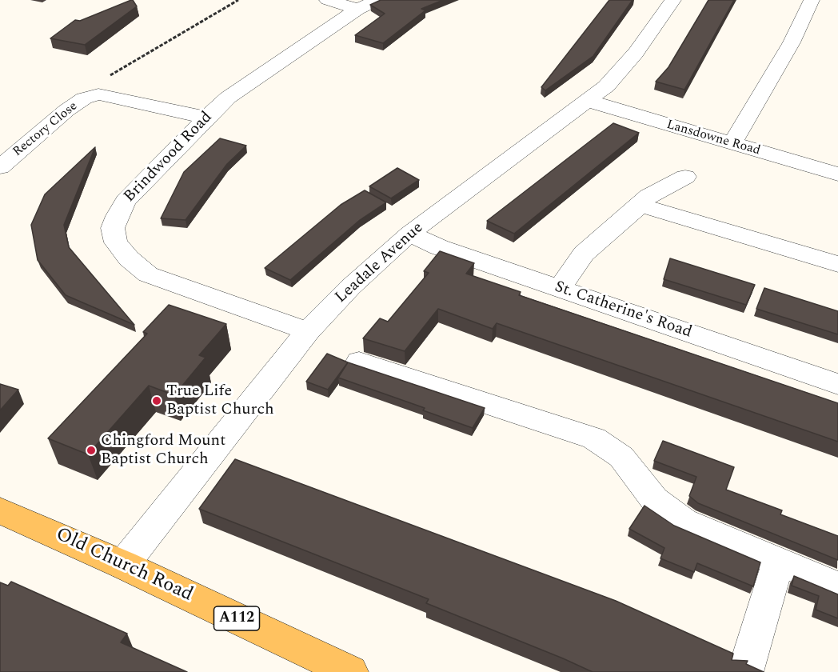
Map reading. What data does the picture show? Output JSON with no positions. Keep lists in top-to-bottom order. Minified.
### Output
{"streets":{"main road":["Old Church Road","A112"],"street":["Rectory Close","Lansdowne Road","Brindwood Road","Leadale Avenue","St. Catherine's Road"]},"crossings":[["Lansdowne Road","Leadale Avenue"],["Brindwood Road","Leadale Avenue"],["Leadale Avenue","St. Catherine's Road"],["Leadale Avenue","Old Church Road"]],"places":["True Life Baptist Church","Chingford Mount Baptist Church"]}
